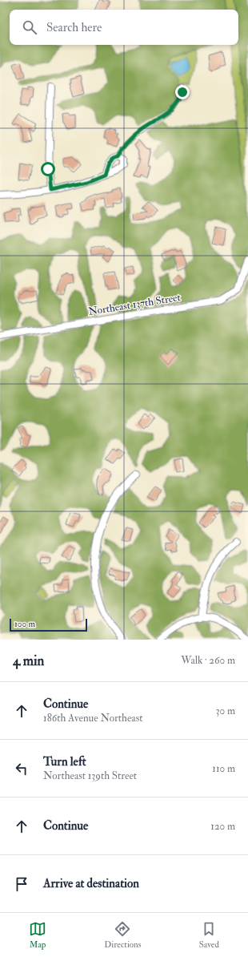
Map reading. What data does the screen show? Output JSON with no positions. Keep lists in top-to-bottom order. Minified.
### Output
{"streets":{"street":["Northeast 137th Street"]},"scale_bar":"100 m","page":{"search":"Search here","scale":"100 m","heading":["4 min","Walk · 260 m"],"list":[["Continue","186th Avenue Northeast","30 m"],["Turn left","Northeast 139th Street","110 m"],["Continue","120 m"],"Arrive at destination"],"nav":["Map","Directions","Saved"]}}
